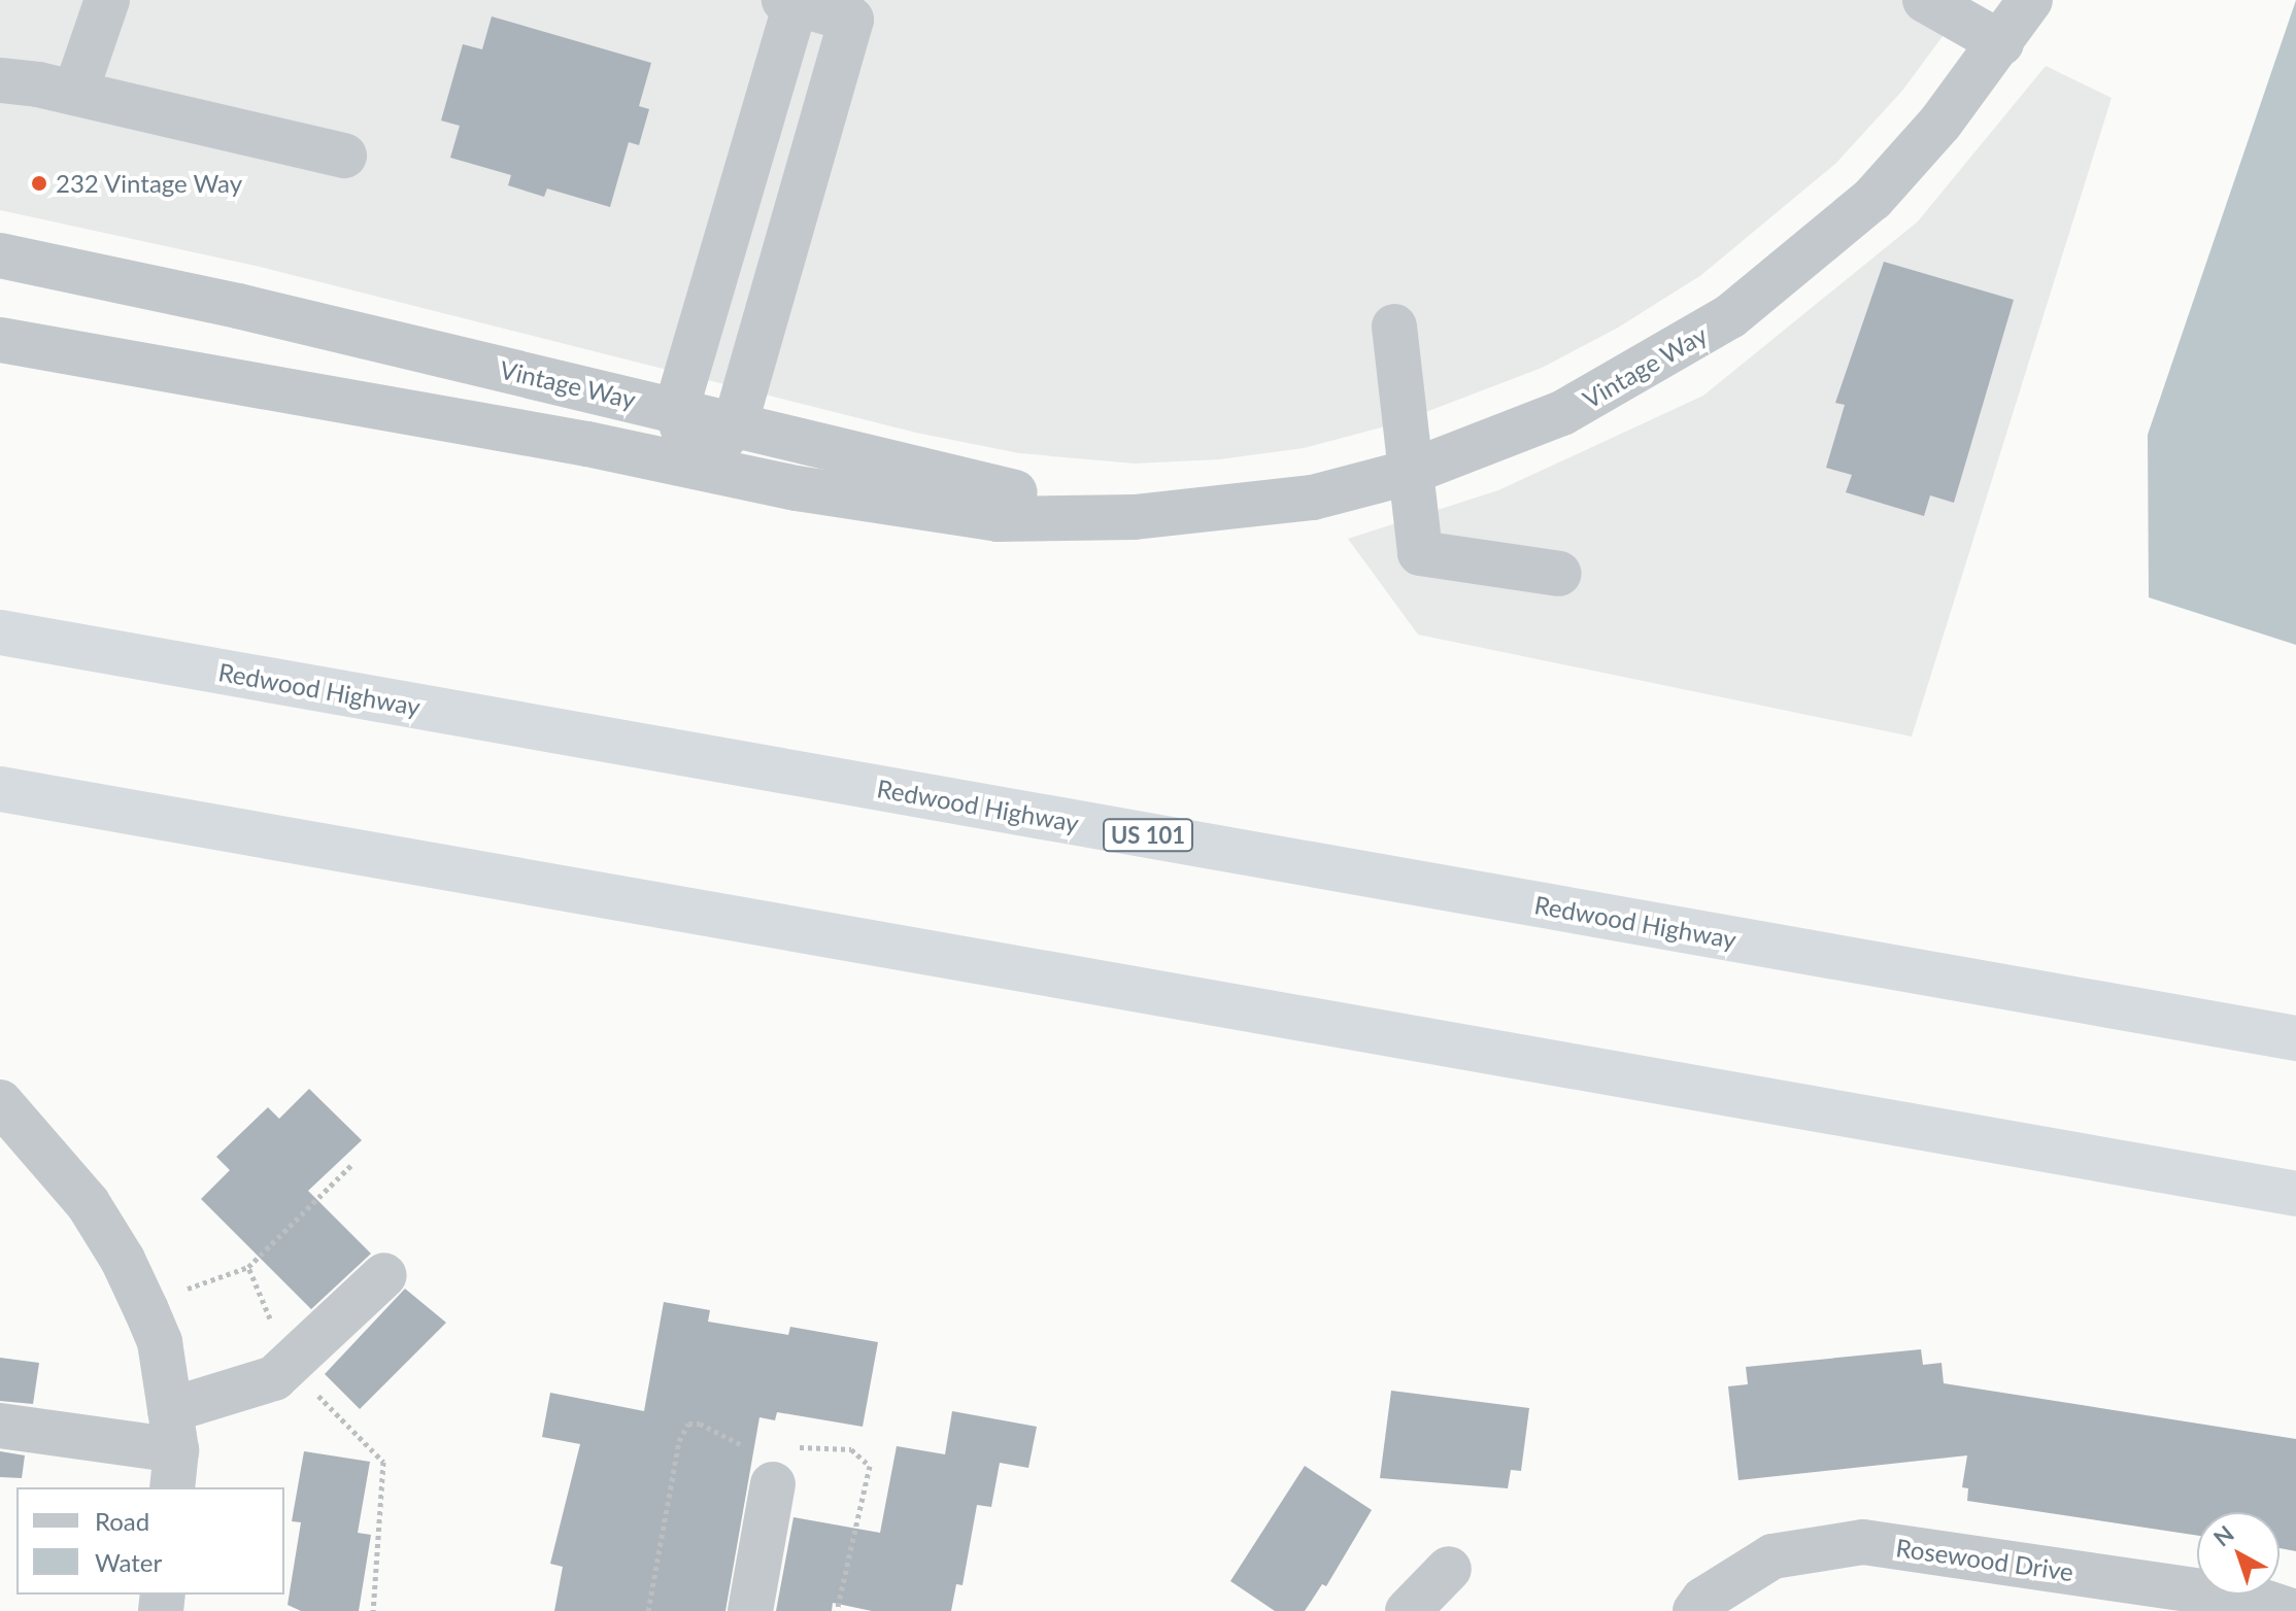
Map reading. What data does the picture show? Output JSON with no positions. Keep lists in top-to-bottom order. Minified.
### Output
{"streets":{"highway":["Redwood Highway","US 101"],"street":["Vintage Way","Rosewood Drive"]},"places":["232 Vintage Way"],"legend":["Road","Water"],"north":"top left"}
